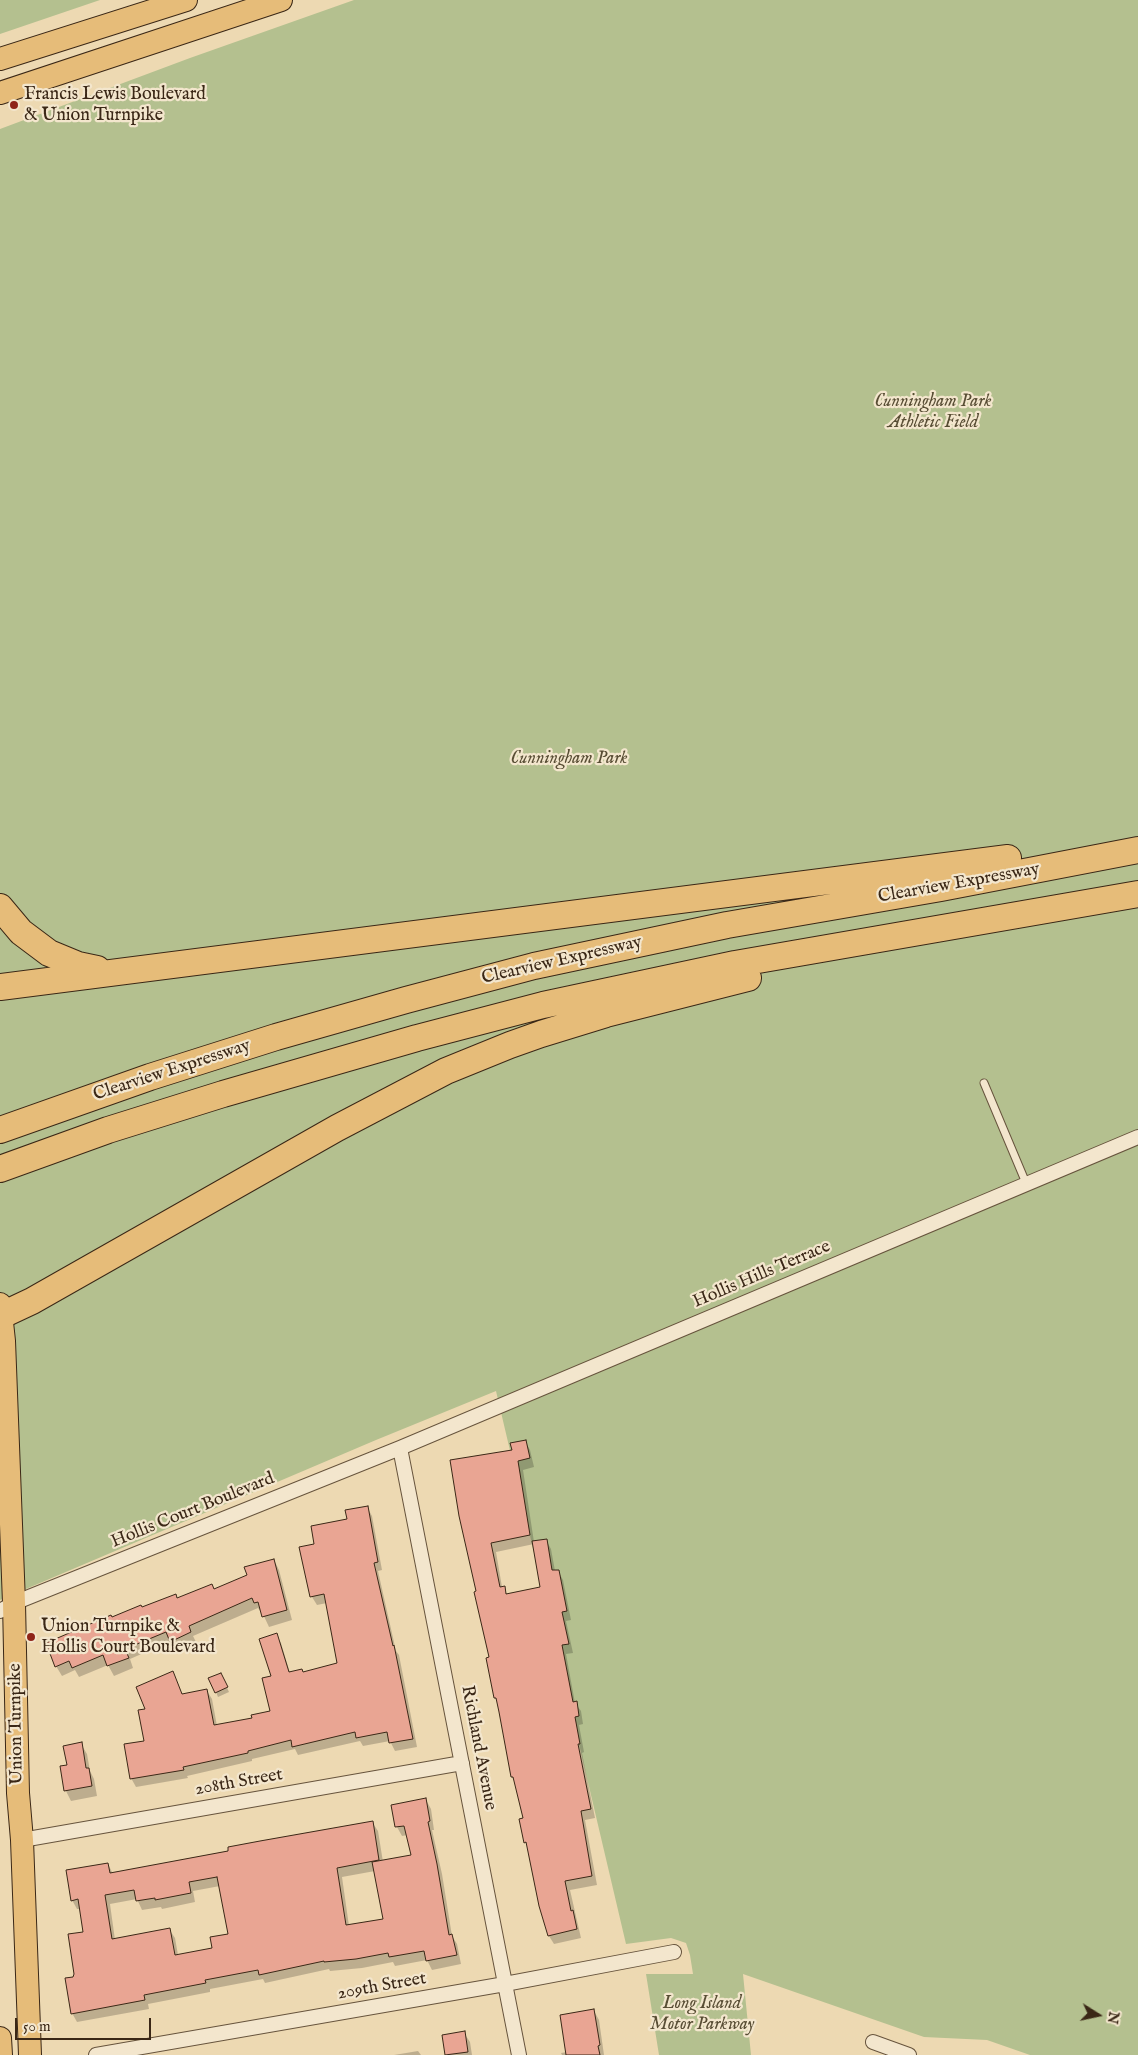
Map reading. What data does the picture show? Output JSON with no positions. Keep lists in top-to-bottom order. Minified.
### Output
{"streets":{"highway":["Clearview Expressway"],"main road":["Union Turnpike"],"street":["Hollis Hills Terrace","Hollis Court Boulevard","Richland Avenue","208th Street","209th Street"]},"crossings":[["Hollis Hills Terrace","Hollis Court Boulevard"],["Hollis Hills Terrace","Richland Avenue"],["Hollis Court Boulevard","Union Turnpike"],["Hollis Court Boulevard","Richland Avenue"],["Union Turnpike","208th Street"],["Richland Avenue","208th Street"],["Richland Avenue","209th Street"]],"parks":["Cunningham Park Athletic Field","Cunningham Park","Long Island Motor Parkway"],"places":["Francis Lewis Boulevard & Union Turnpike","Union Turnpike & Hollis Court Boulevard"],"scale_bar":"50 m","north":"right"}
